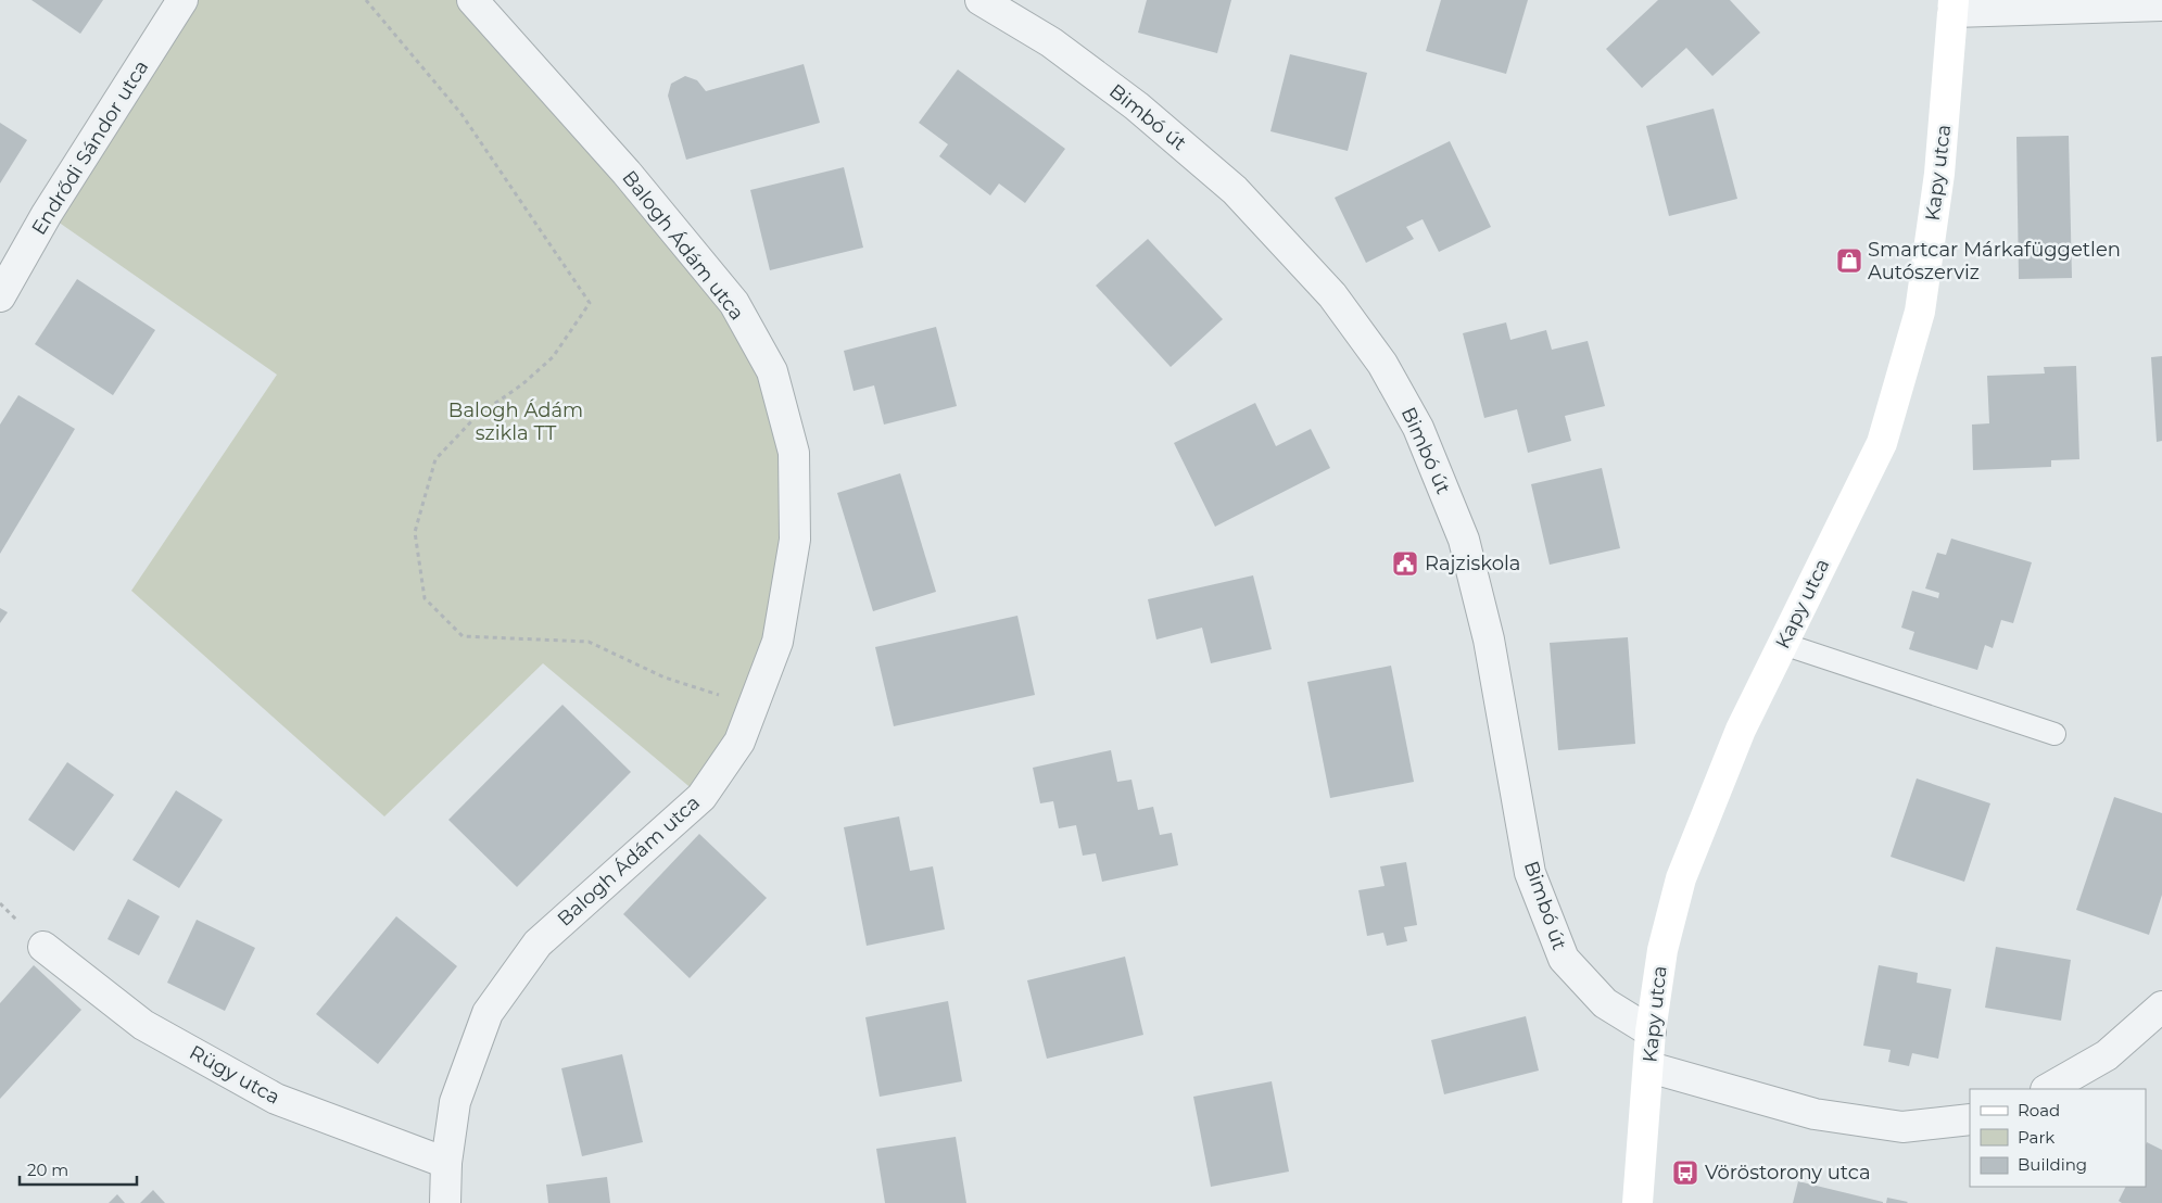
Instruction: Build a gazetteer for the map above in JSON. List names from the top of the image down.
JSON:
{
  "streets": {
    "street": [
      "Bimbó út",
      "Endrődi Sándor utca",
      "Kapy utca",
      "Balogh Ádám utca",
      "Rügy utca"
    ]
  },
  "crossings": [
    ["Bimbó út", "Kapy utca"],
    ["Balogh Ádám utca", "Rügy utca"]
  ],
  "parks": ["Balogh Ádám szikla TT"],
  "places": {
    "shop": ["Smartcar Márkafüggetlen Autószerviz"],
    "public building": ["Rajziskola"],
    "bus stop": ["Vöröstorony utca"]
  },
  "legend": ["Road", "Park", "Building"],
  "scale_bar": "20 m"
}
